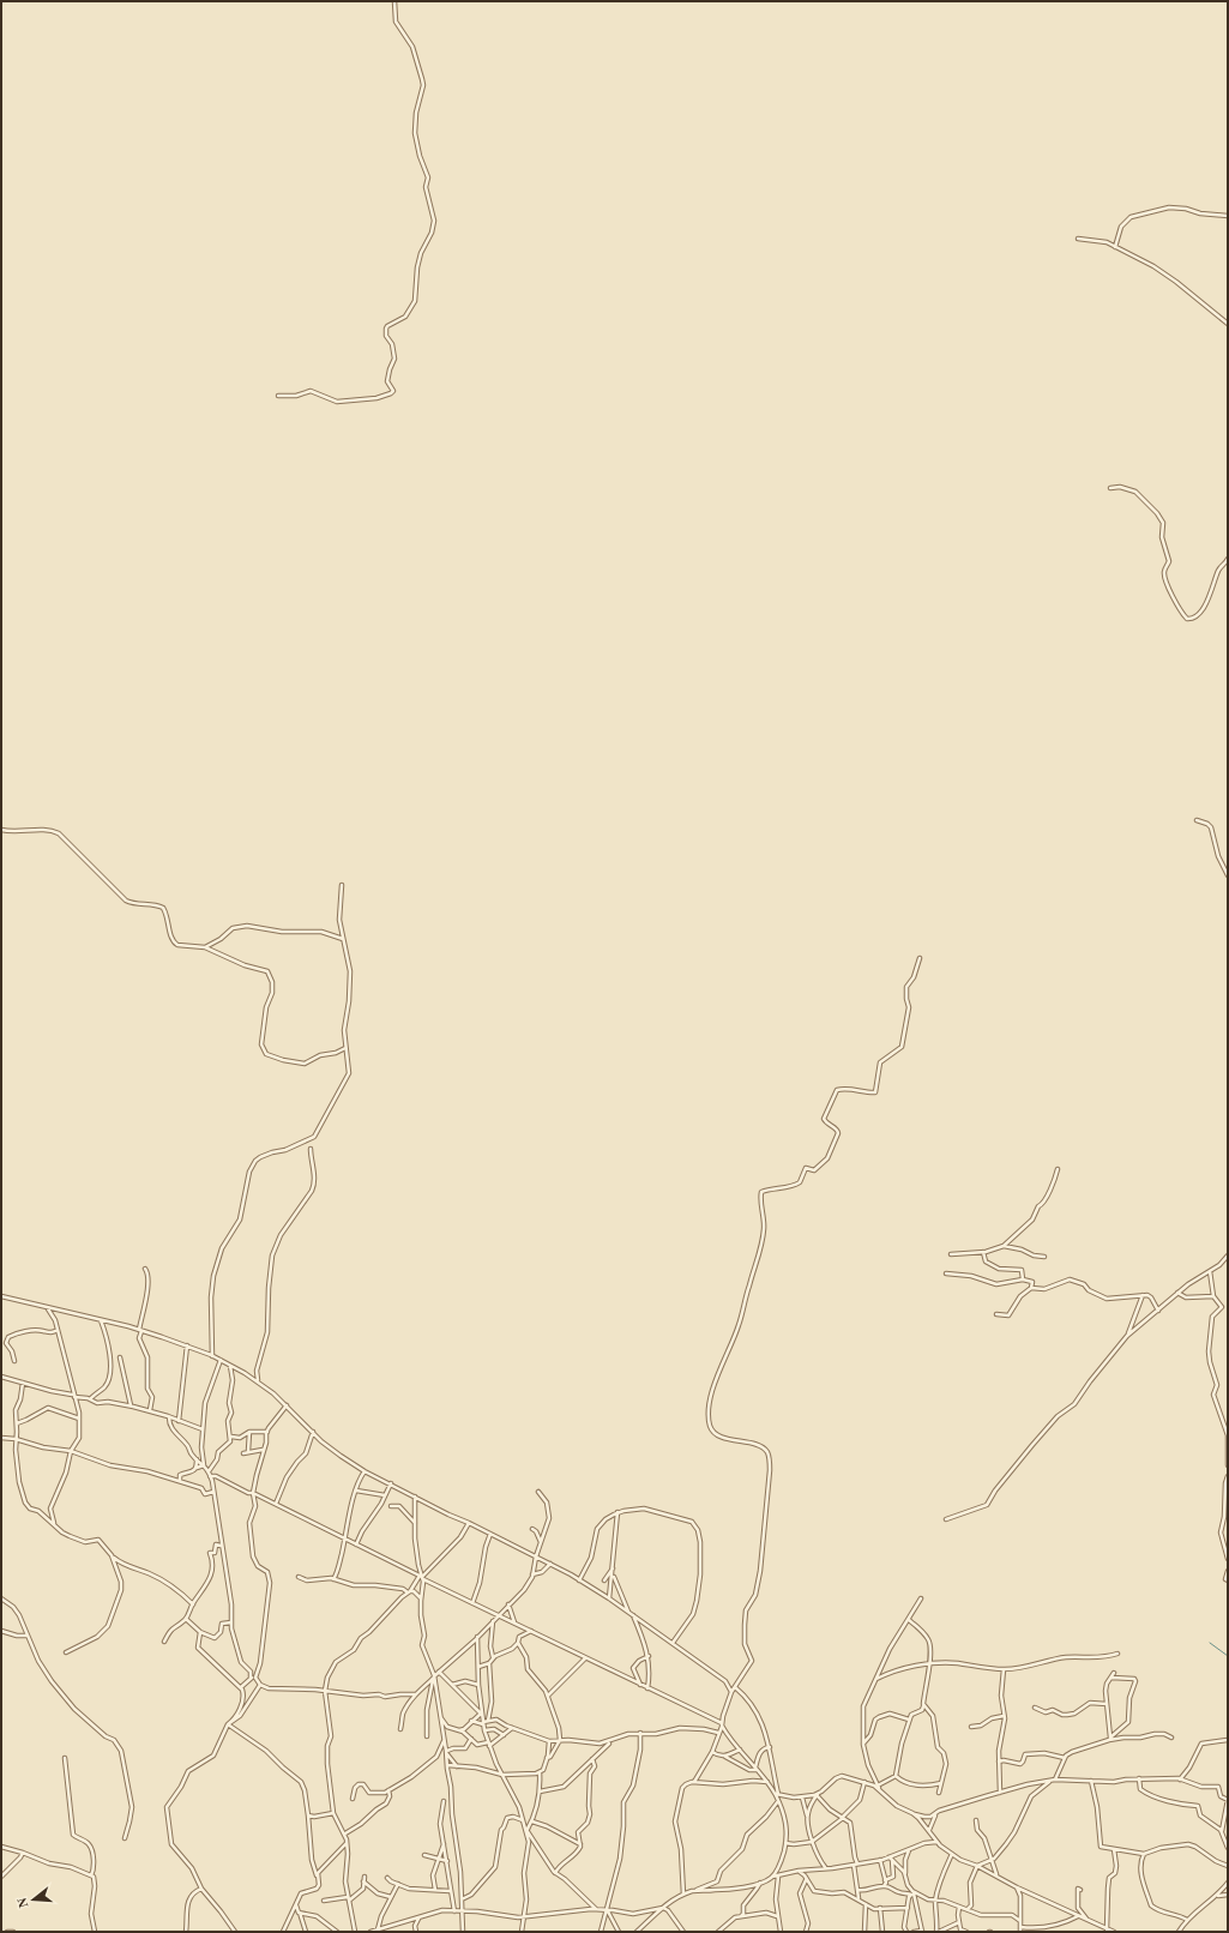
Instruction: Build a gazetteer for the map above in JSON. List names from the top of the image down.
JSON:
{
  "north": "left"
}
